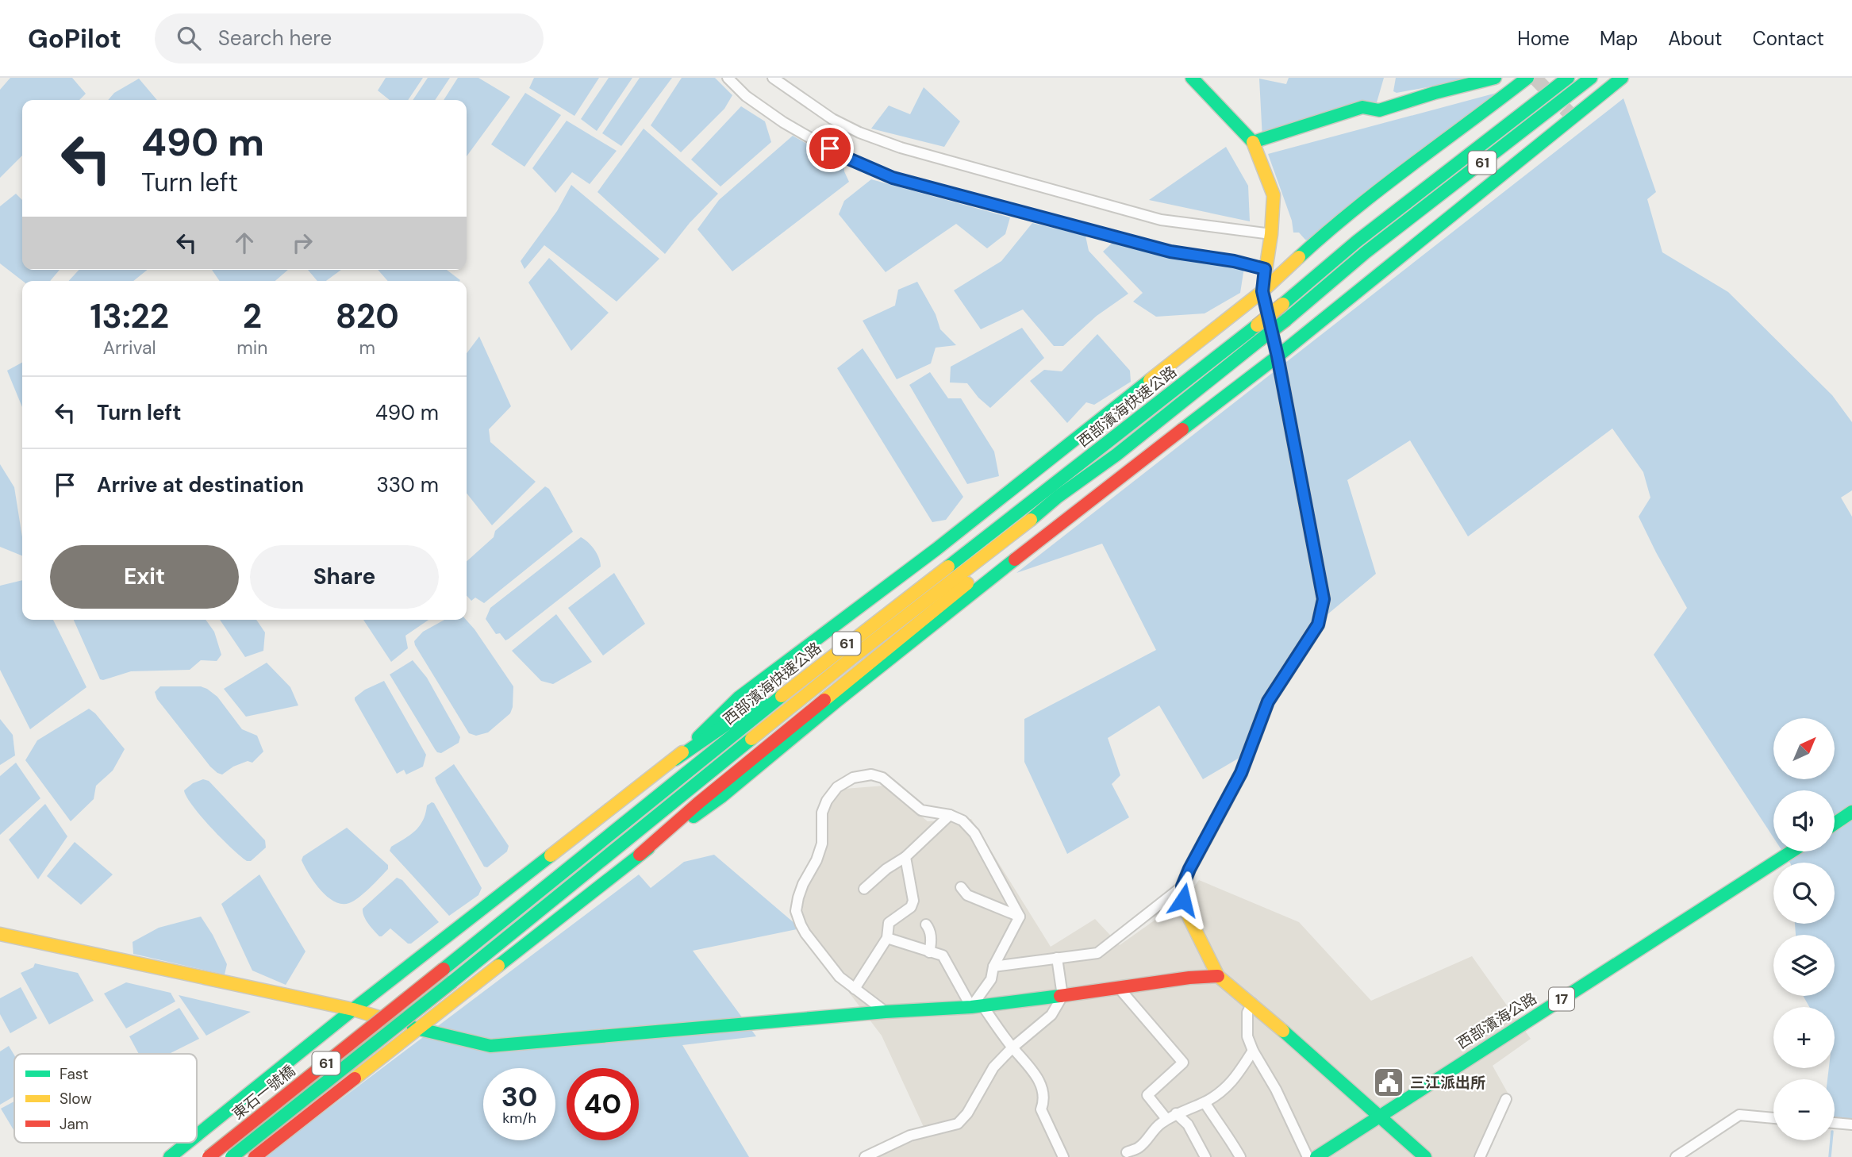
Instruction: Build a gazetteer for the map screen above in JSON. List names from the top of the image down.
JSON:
{
  "streets": {
    "main road": [
      "61",
      "西部濱海快速公路",
      "17",
      "西部濱海公路",
      "東石一號橋"
    ]
  },
  "crossings": [
    ["西部濱海快速公路", "東石一號橋"]
  ],
  "places": {
    "public building": ["三江派出所"]
  },
  "legend": ["Fast", "Slow", "Jam"],
  "north": "top right",
  "page": {
    "header": "GoPilot",
    "search": "Search here",
    "nav": [
      "Home",
      "Map",
      "About",
      "Contact"
    ],
    "turn": ["490 m", "Turn left"],
    "eta": [
      "13:22",
      "Arrival",
      "2",
      "min",
      "820",
      "m"
    ],
    "list": [
      {
        "name": "Turn left",
        "value": "490 m"
      },
      {
        "name": "Arrive at destination",
        "value": "330 m"
      }
    ],
    "buttons": ["Exit", "Share"],
    "map_buttons": ["+", "−"],
    "speed": "30 km/h",
    "limit": "40"
  }
}
